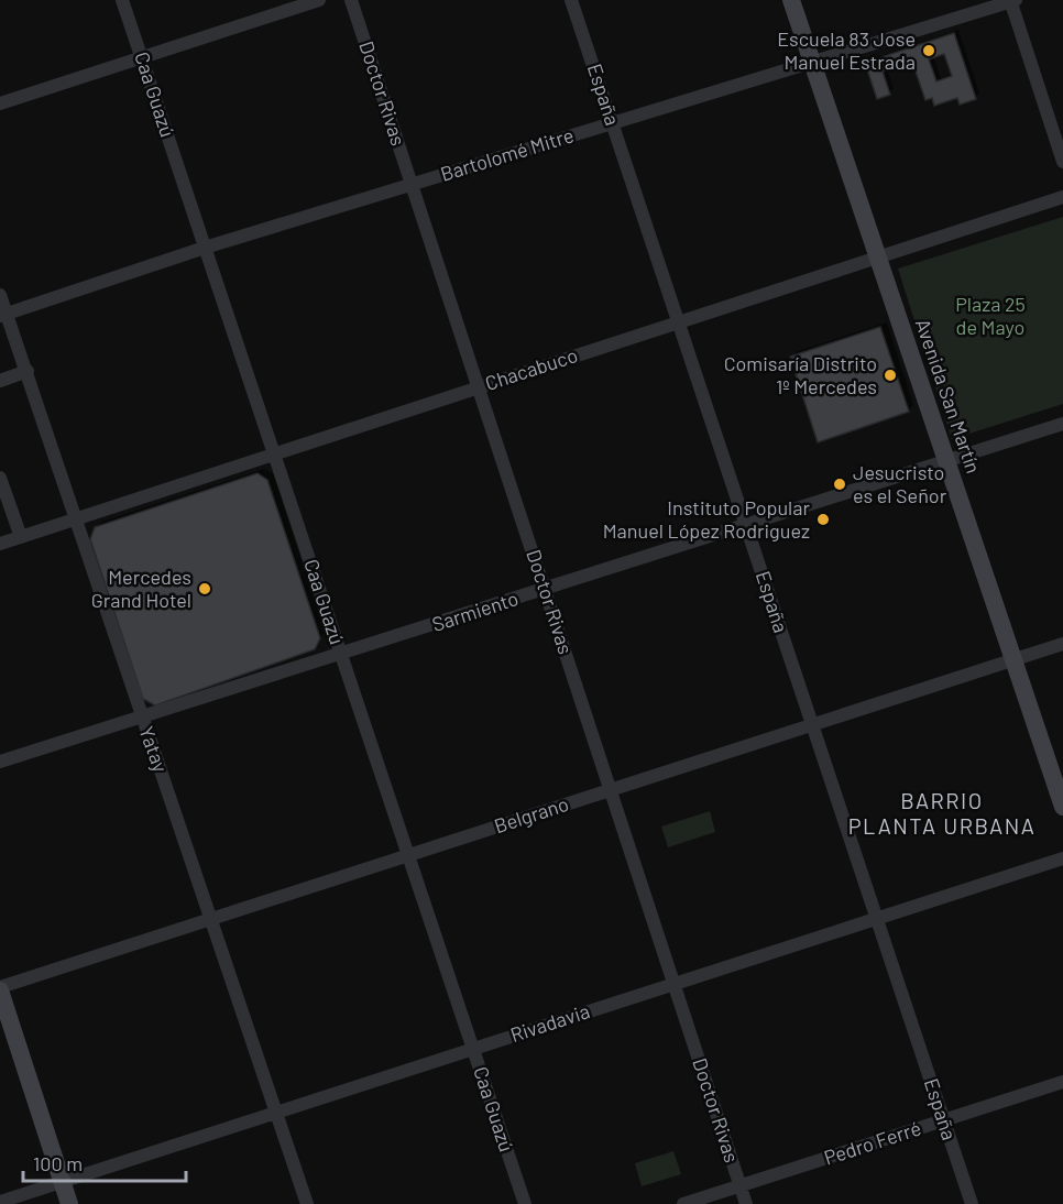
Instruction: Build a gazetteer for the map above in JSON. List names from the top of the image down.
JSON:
{
  "streets": {
    "street": [
      "Doctor Rivas",
      "Caa Guazú",
      "España",
      "Bartolomé Mitre",
      "Chacabuco",
      "Avenida San Martín",
      "Sarmiento",
      "Yatay",
      "Belgrano",
      "Rivadavia",
      "Pedro Ferré"
    ]
  },
  "crossings": [
    ["Doctor Rivas", "Bartolomé Mitre"],
    ["Doctor Rivas", "Chacabuco"],
    ["Doctor Rivas", "Sarmiento"],
    ["Doctor Rivas", "Belgrano"],
    ["Doctor Rivas", "Rivadavia"],
    ["Doctor Rivas", "Pedro Ferré"],
    ["Caa Guazú", "Bartolomé Mitre"],
    ["Caa Guazú", "Chacabuco"],
    ["Caa Guazú", "Sarmiento"],
    ["Caa Guazú", "Belgrano"],
    ["Caa Guazú", "Rivadavia"],
    ["España", "Bartolomé Mitre"],
    ["España", "Chacabuco"],
    ["España", "Sarmiento"],
    ["España", "Belgrano"],
    ["España", "Rivadavia"],
    ["España", "Pedro Ferré"],
    ["Bartolomé Mitre", "Avenida San Martín"],
    ["Bartolomé Mitre", "Yatay"],
    ["Chacabuco", "Avenida San Martín"],
    ["Chacabuco", "Yatay"],
    ["Avenida San Martín", "Sarmiento"],
    ["Avenida San Martín", "Belgrano"],
    ["Sarmiento", "Yatay"],
    ["Yatay", "Belgrano"],
    ["Yatay", "Rivadavia"]
  ],
  "districts": ["BARRIO PLANTA URBANA"],
  "parks": ["Plaza 25 de Mayo"],
  "places": [
    "Escuela 83 Jose Manuel Estrada",
    "Comisaría Distrito 1º Mercedes",
    "Jesucristo es el Señor",
    "Instituto Popular Manuel López Rodriguez",
    "Mercedes Grand Hotel"
  ],
  "scale_bar": "100 m"
}
